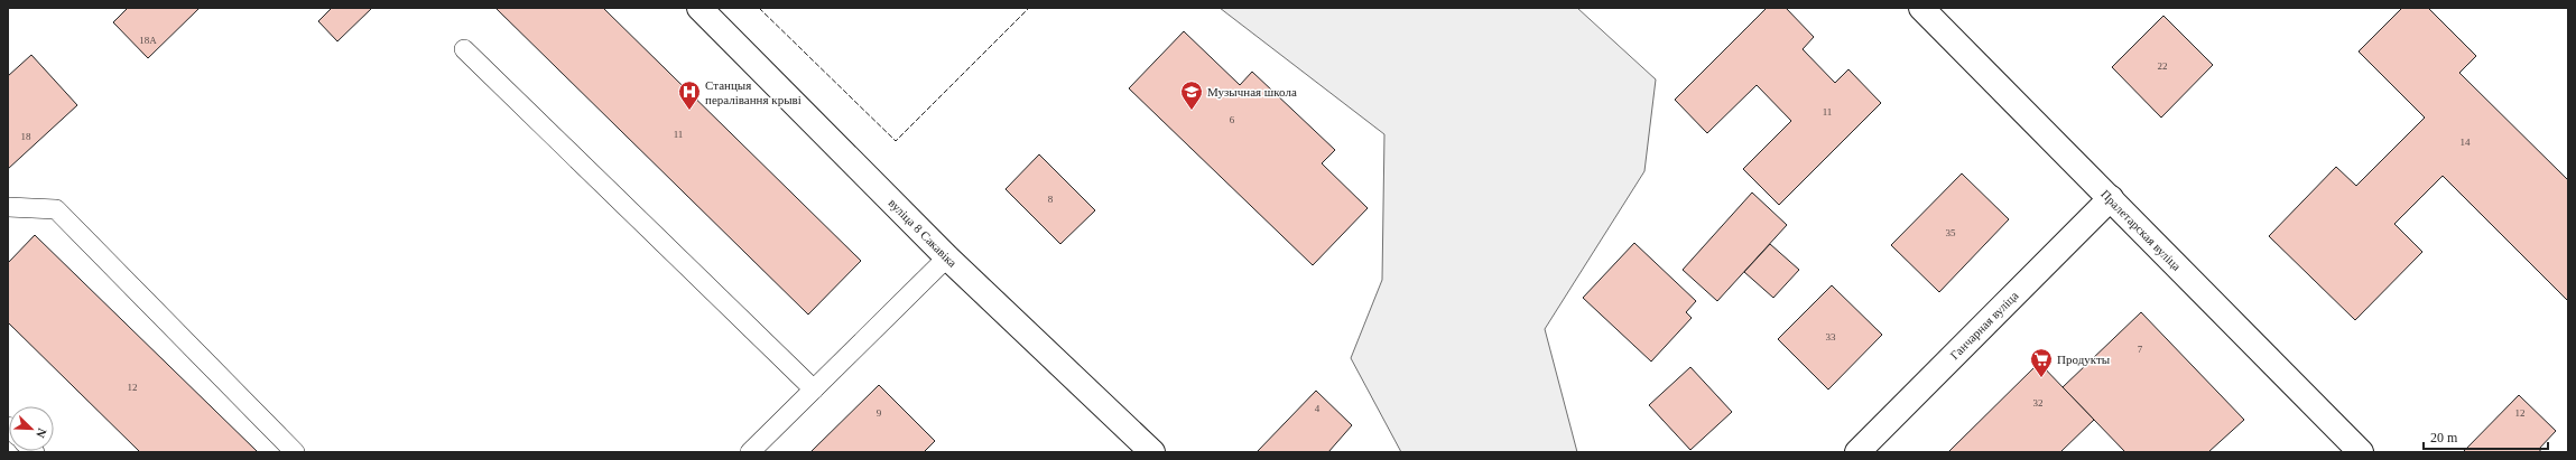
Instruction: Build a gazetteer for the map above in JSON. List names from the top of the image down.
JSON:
{
  "streets": {
    "street": ["Пралетарская вуліца", "вуліца 8 Сакавіка", "Ганчарная вуліца"]
  },
  "crossings": [
    ["Пралетарская вуліца", "Ганчарная вуліца"]
  ],
  "places": {
    "hospital": ["Станцыя пералівання крыві"],
    "school or university": ["Музычная школа"],
    "supermarket": ["Продукты"]
  },
  "house_numbers": [
    "18А",
    "22",
    "11",
    "6",
    "11",
    "18",
    "14",
    "8",
    "35",
    "33",
    "7",
    "12",
    "32",
    "4",
    "9",
    "12"
  ],
  "scale_bar": "20 m",
  "north": "bottom right"
}
